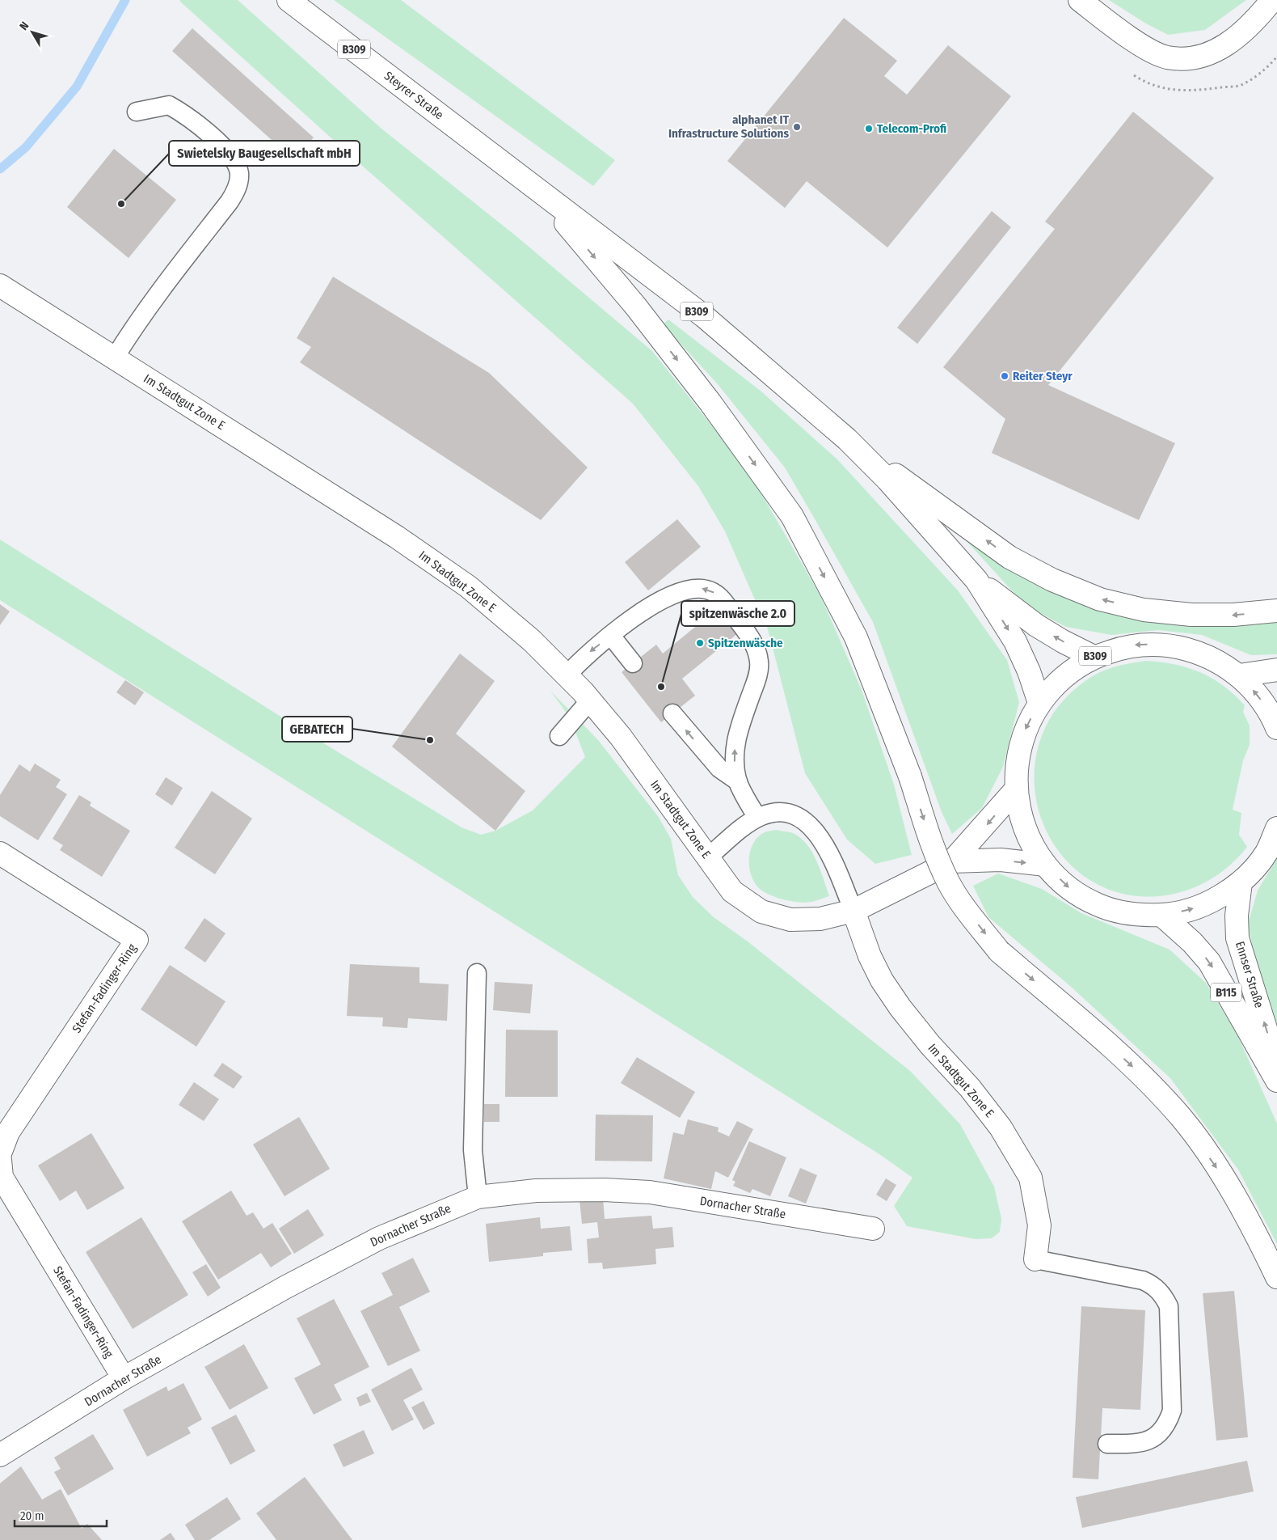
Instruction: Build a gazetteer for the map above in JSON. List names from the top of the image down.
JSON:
{
  "streets": {
    "main road": [
      "B309",
      "Steyrer Straße",
      "Im Stadtgut Zone E",
      "Ennser Straße",
      "Stefan-Fadinger-Ring",
      "B115",
      "Dornacher Straße"
    ]
  },
  "crossings": [
    ["B309", "Steyrer Straße"],
    ["B309", "Im Stadtgut Zone E"],
    ["B309", "Ennser Straße"],
    ["Stefan-Fadinger-Ring", "Dornacher Straße"]
  ],
  "places": [
    "alphanet IT Infrastructure Solutions",
    "Telecom-Profi",
    "Swietelsky Baugesellschaft mbH",
    "Reiter Steyr",
    "Spitzenwäsche",
    "spitzenwäsche 2.0",
    "GEBATECH"
  ],
  "scale_bar": "20 m",
  "north": "top left"
}
